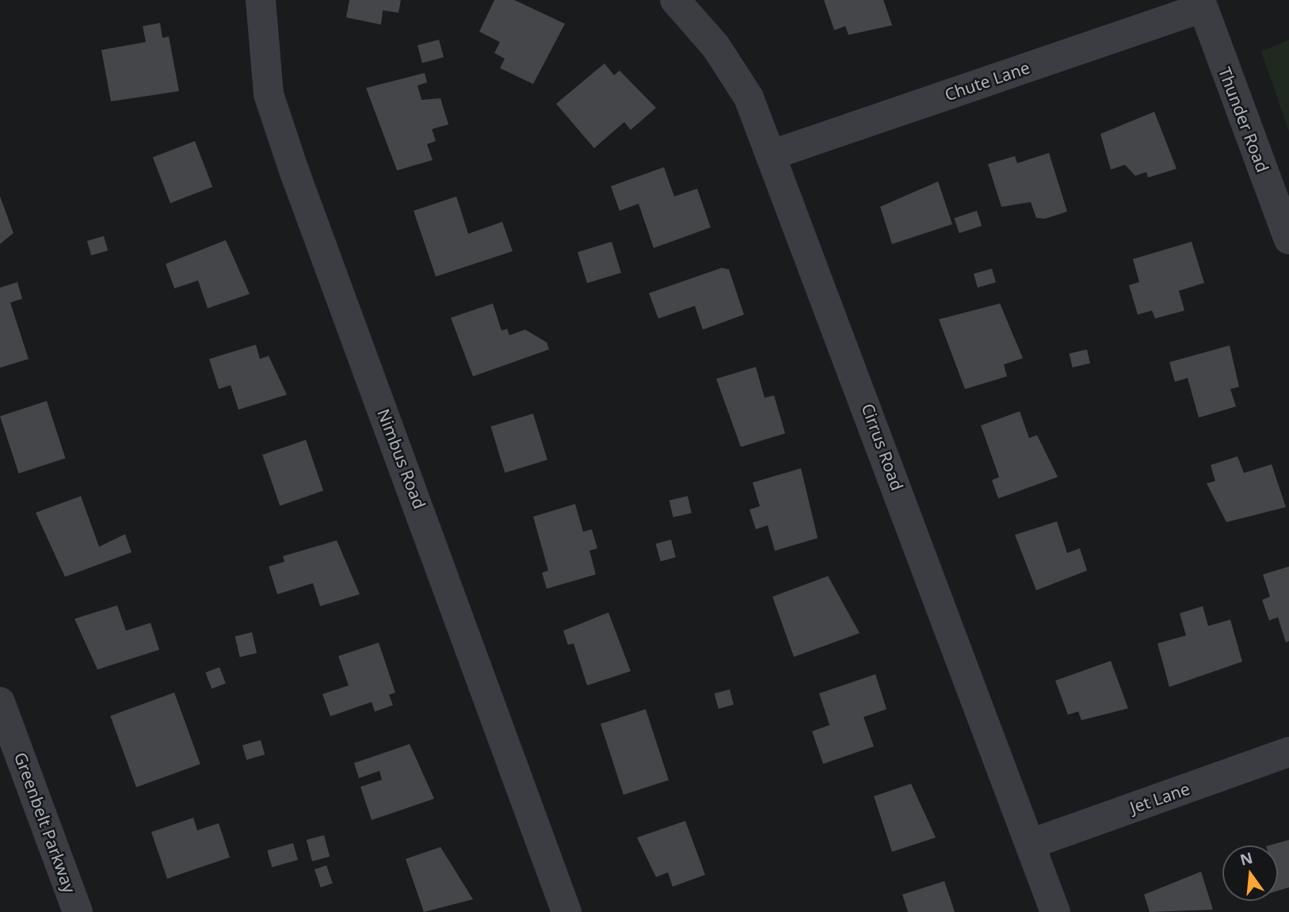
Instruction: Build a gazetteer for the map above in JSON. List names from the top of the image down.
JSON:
{
  "streets": {
    "street": [
      "Chute Lane",
      "Thunder Road",
      "Cirrus Road",
      "Nimbus Road",
      "Jet Lane",
      "Greenbelt Parkway"
    ]
  },
  "crossings": [
    ["Chute Lane", "Thunder Road"],
    ["Chute Lane", "Cirrus Road"],
    ["Cirrus Road", "Jet Lane"]
  ],
  "north": "top"
}
